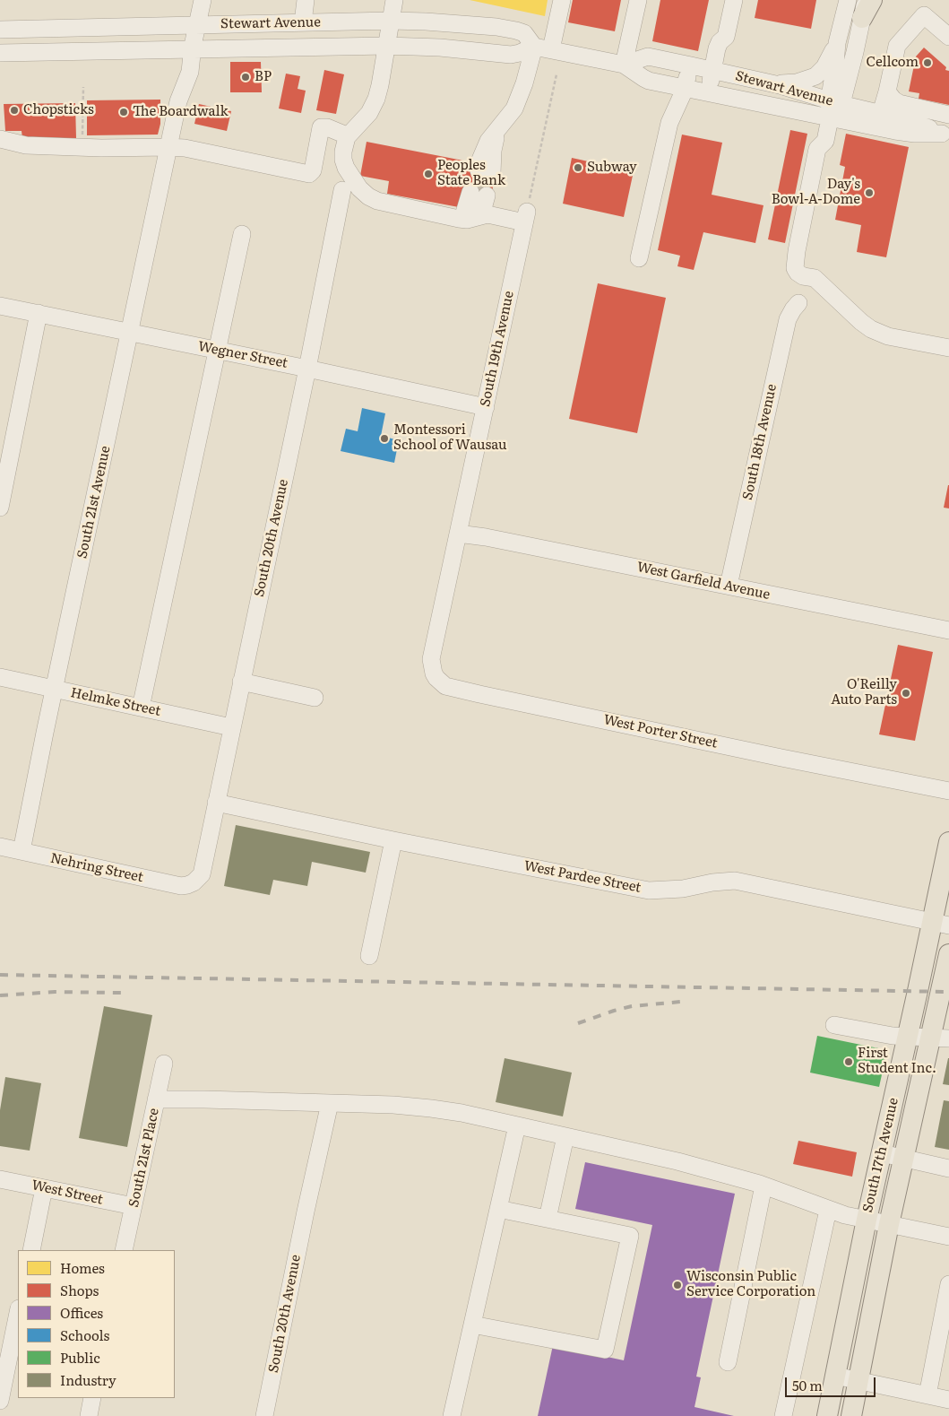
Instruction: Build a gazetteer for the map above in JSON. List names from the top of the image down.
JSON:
{
  "streets": {
    "main road": ["South 17th Avenue"],
    "street": [
      "Stewart Avenue",
      "South 19th Avenue",
      "Wegner Street",
      "South 18th Avenue",
      "South 21st Avenue",
      "South 20th Avenue",
      "West Garfield Avenue",
      "Helmke Street",
      "West Porter Street",
      "Nehring Street",
      "West Pardee Street",
      "South 21st Place",
      "West Street"
    ]
  },
  "crossings": [
    ["Stewart Avenue", "South 21st Avenue"],
    ["South 19th Avenue", "Wegner Street"],
    ["South 19th Avenue", "West Garfield Avenue"],
    ["South 19th Avenue", "West Porter Street"],
    ["Wegner Street", "South 21st Avenue"],
    ["Wegner Street", "South 20th Avenue"],
    ["South 18th Avenue", "West Garfield Avenue"],
    ["South 21st Avenue", "Helmke Street"],
    ["South 21st Avenue", "Nehring Street"],
    ["South 20th Avenue", "Helmke Street"],
    ["South 20th Avenue", "Nehring Street"],
    ["South 20th Avenue", "West Pardee Street"],
    ["West Pardee Street", "South 17th Avenue"],
    ["South 21st Place", "West Street"]
  ],
  "places": [
    "Cellcom",
    "BP",
    "Chopsticks",
    "The Boardwalk",
    "Subway",
    "Peoples State Bank",
    "Day's Bowl-A-Dome",
    "Montessori School of Wausau",
    "O'Reilly Auto Parts",
    "First Student Inc.",
    "Wisconsin Public Service Corporation"
  ],
  "legend": [
    "Homes",
    "Shops",
    "Offices",
    "Schools",
    "Public",
    "Industry"
  ],
  "scale_bar": "50 m"
}
